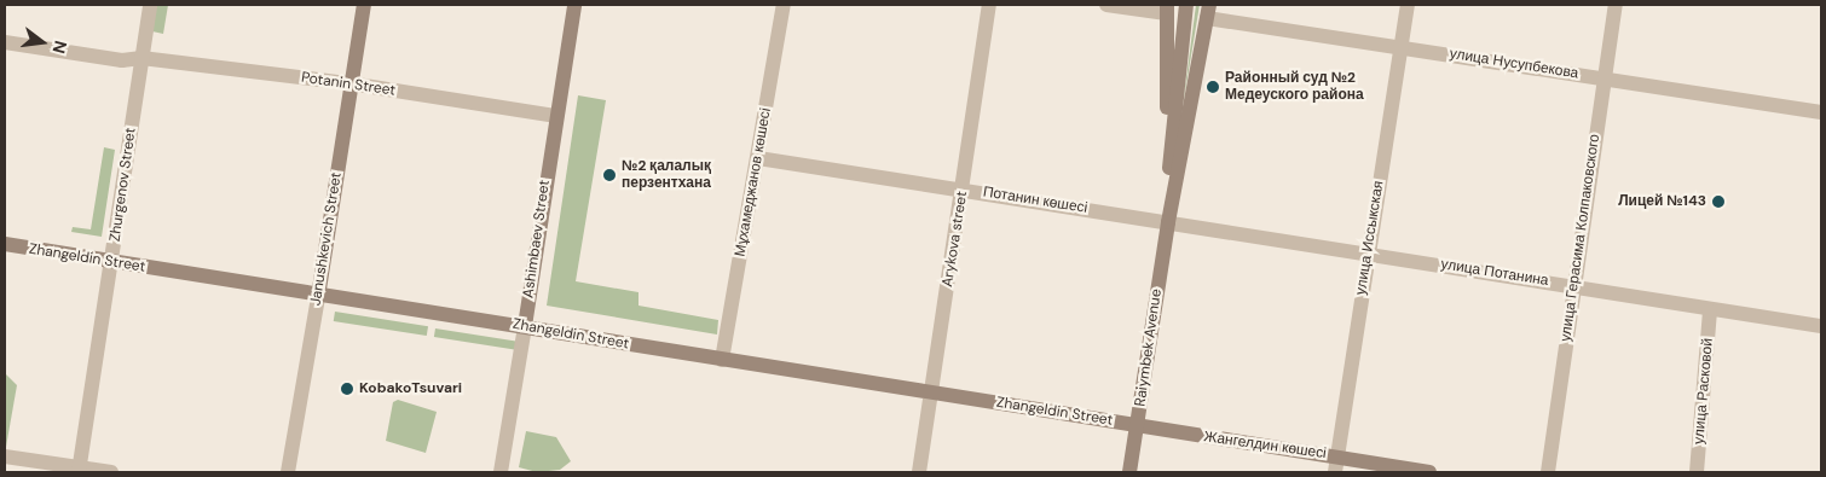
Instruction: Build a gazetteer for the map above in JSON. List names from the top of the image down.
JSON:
{
  "streets": {
    "main road": [
      "Janushkevich Street",
      "Ashimbaev Street",
      "Zhangeldin Street",
      "Raiymbek Avenue",
      "Жангелдин көшесі"
    ],
    "street": [
      "улица Нусупбекова",
      "Potanin Street",
      "Мұхамеджанов көшесі",
      "Zhurgenov Street",
      "Потанин көшесі",
      "улица Иссыкская",
      "улица Герасима Колпаковского",
      "Arykova street",
      "улица Потанина",
      "улица Расковой"
    ]
  },
  "crossings": [
    ["улица Нусупбекова", "улица Иссыкская"],
    ["улица Нусупбекова", "улица Герасима Колпаковского"],
    ["улица Нусупбекова", "Raiymbek Avenue"],
    ["Potanin Street", "Zhurgenov Street"],
    ["Potanin Street", "Janushkevich Street"],
    ["Potanin Street", "Ashimbaev Street"],
    ["Мұхамеджанов көшесі", "Потанин көшесі"],
    ["Мұхамеджанов көшесі", "Zhangeldin Street"],
    ["Zhurgenov Street", "Zhangeldin Street"],
    ["Потанин көшесі", "Arykova street"],
    ["Потанин көшесі", "улица Потанина"],
    ["Потанин көшесі", "Raiymbek Avenue"],
    ["улица Иссыкская", "улица Потанина"],
    ["улица Иссыкская", "Жангелдин көшесі"],
    ["улица Герасима Колпаковского", "улица Потанина"],
    ["Janushkevich Street", "Zhangeldin Street"],
    ["Ashimbaev Street", "Zhangeldin Street"],
    ["Arykova street", "Zhangeldin Street"],
    ["Zhangeldin Street", "Raiymbek Avenue"],
    ["Zhangeldin Street", "Жангелдин көшесі"],
    ["улица Потанина", "Raiymbek Avenue"],
    ["улица Потанина", "улица Расковой"],
    ["Raiymbek Avenue", "Жангелдин көшесі"]
  ],
  "places": [
    "Районный суд №2 Медеуского района",
    "№2 қалалық перзентхана",
    "Лицей №143",
    "KobakoTsuvari"
  ],
  "north": "right"
}
